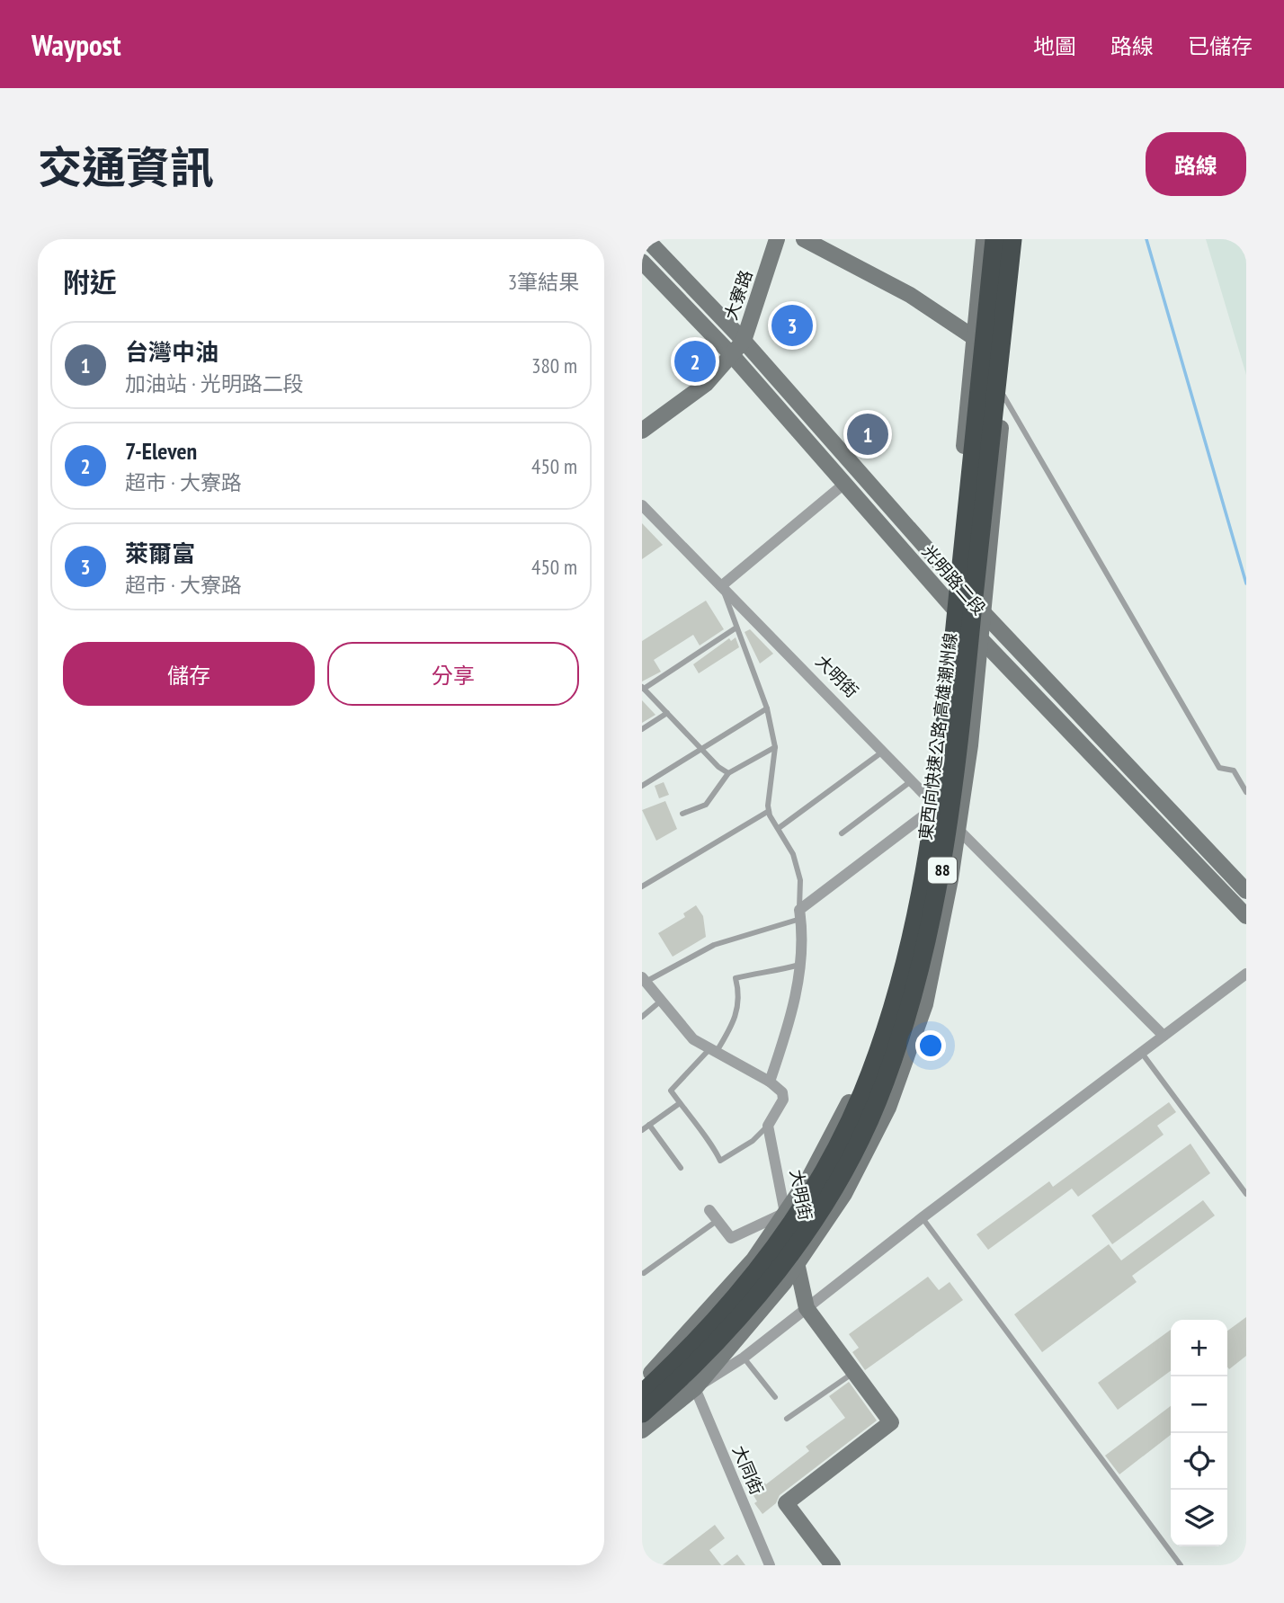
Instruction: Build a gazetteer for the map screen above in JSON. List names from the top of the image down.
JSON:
{
  "streets": {
    "highway": ["東西向快速公路 高雄潮州線", "88"],
    "street": [
      "大寮路",
      "光明路二段",
      "大明街",
      "大同街"
    ]
  },
  "crossings": [
    ["大寮路", "光明路二段"]
  ],
  "page": {
    "header": "Waypost",
    "nav": ["地圖", "路線", "已儲存"],
    "title": "交通資訊",
    "buttons": [
      "路線",
      ["儲存", "分享"]
    ],
    "heading": ["附近", "3筆結果"],
    "pins": ["3", "2", "1"],
    "list": [
      {
        "mark": "1",
        "name": "台灣中油",
        "note": "加油站 · 光明路二段",
        "value": "380 m"
      },
      {
        "mark": "2",
        "name": "7-Eleven",
        "note": "超市 · 大寮路",
        "value": "450 m"
      },
      {
        "mark": "3",
        "name": "萊爾富",
        "note": "超市 · 大寮路",
        "value": "450 m"
      }
    ],
    "map_buttons": ["+", "−"]
  }
}
